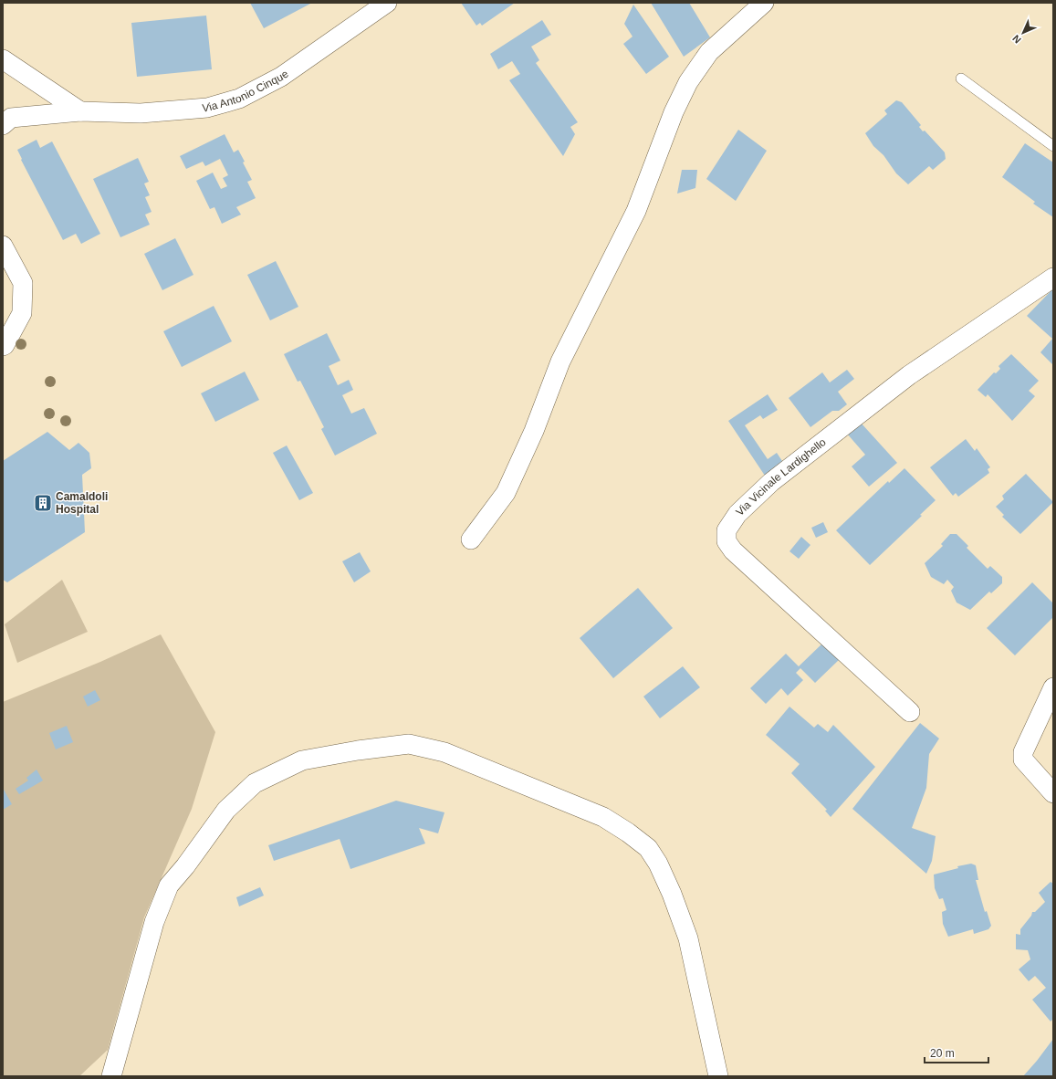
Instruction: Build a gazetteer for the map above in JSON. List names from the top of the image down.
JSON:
{
  "streets": {
    "street": ["Via Antonio Cinque", "Via Vicinale Lardighello"]
  },
  "places": {
    "building": ["Camaldoli Hospital"]
  },
  "scale_bar": "20 m",
  "north": "bottom left"
}
